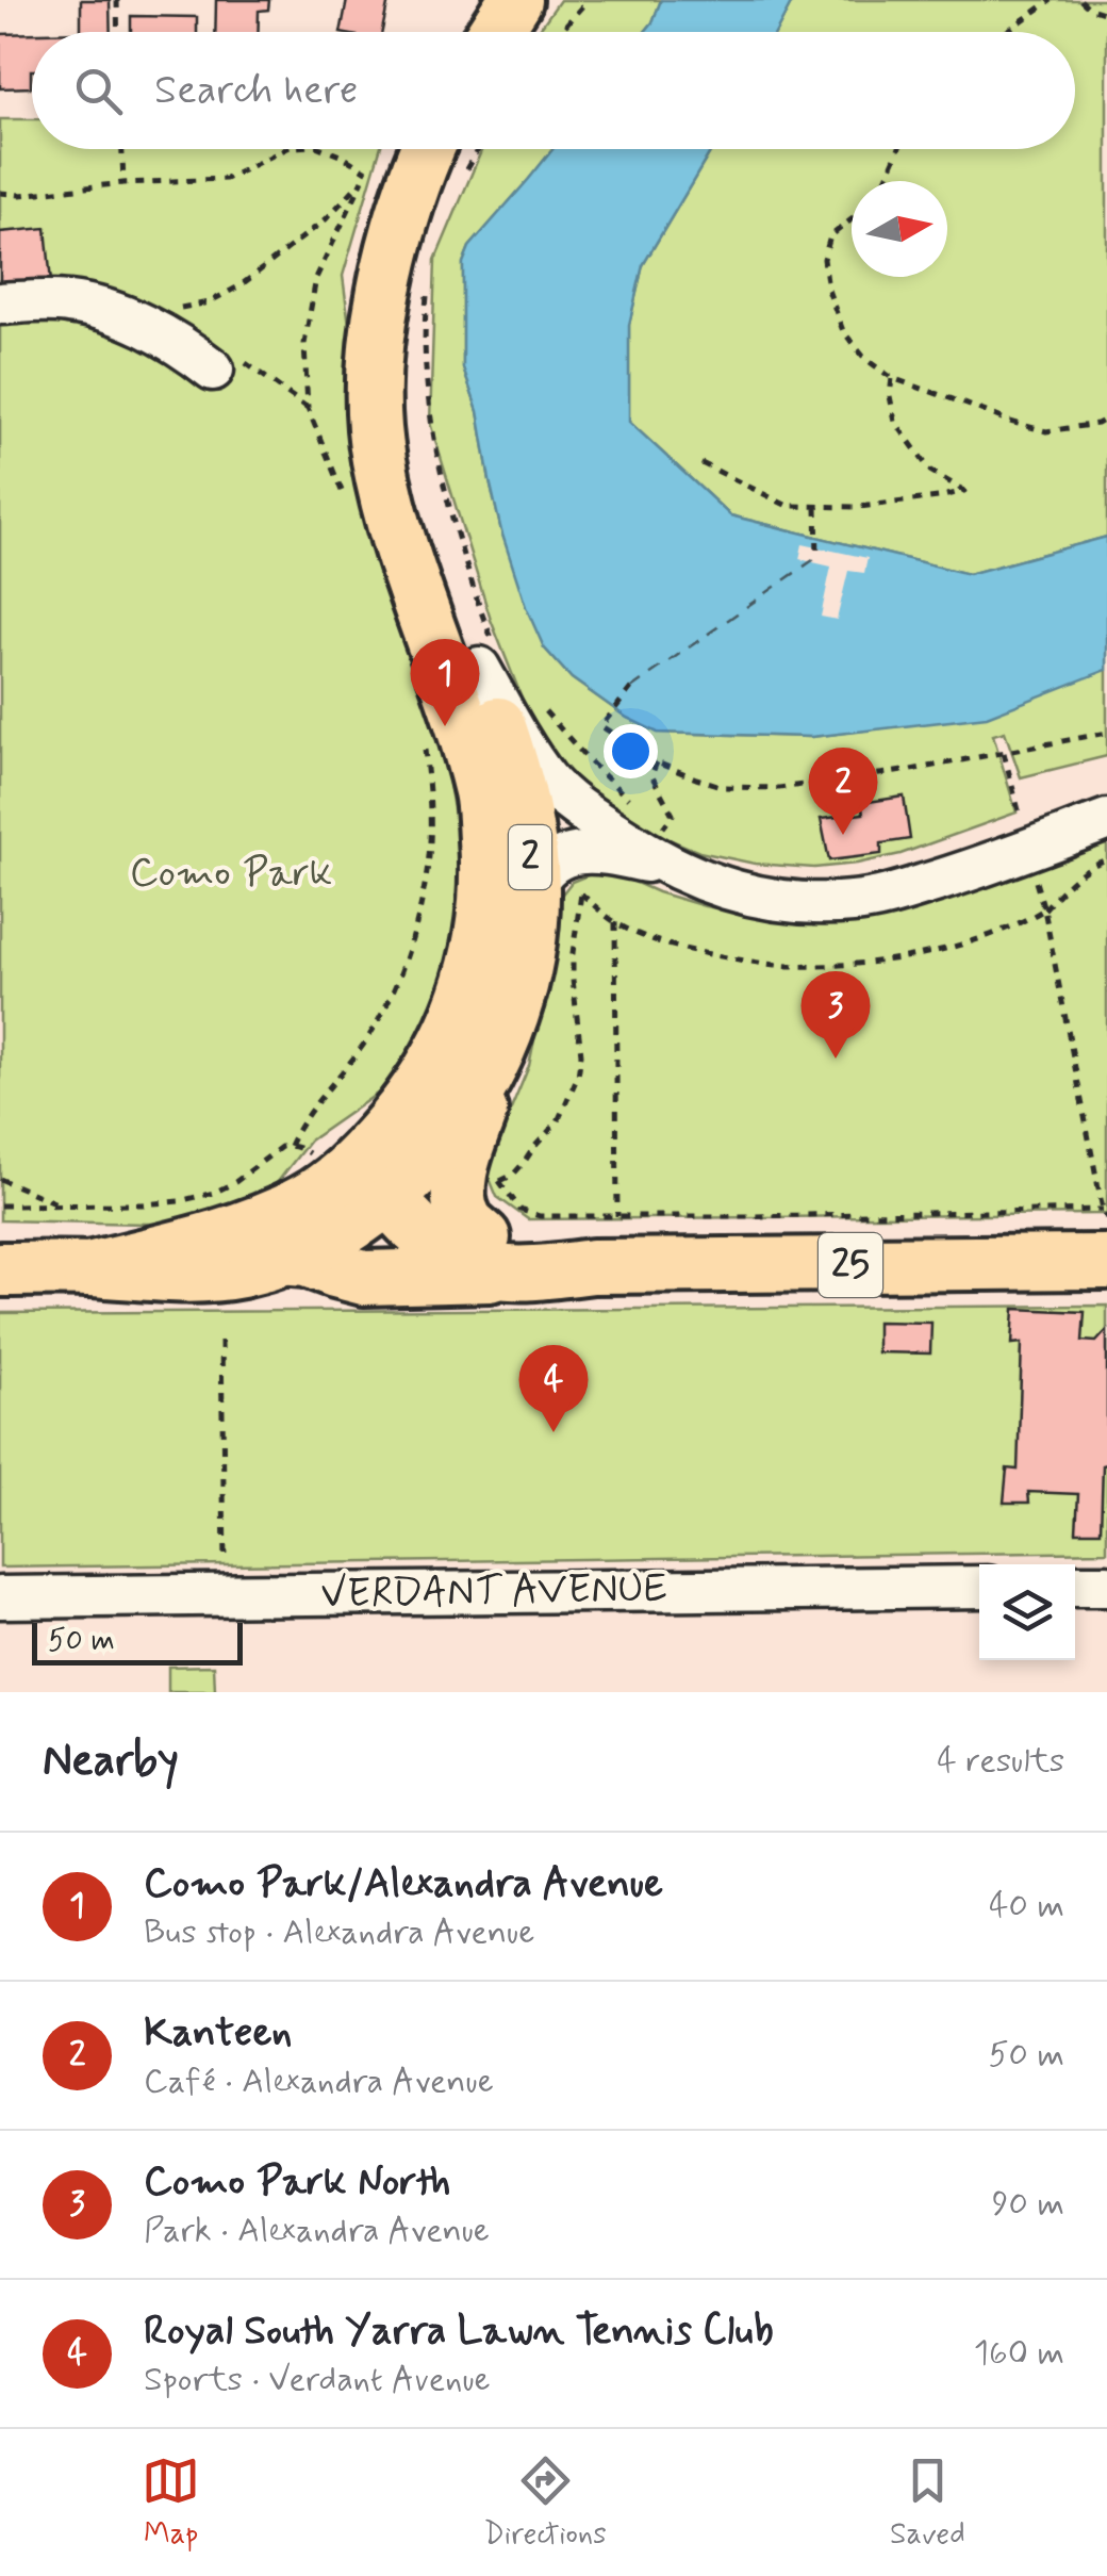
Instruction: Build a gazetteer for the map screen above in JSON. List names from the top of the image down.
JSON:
{
  "streets": {
    "main road": ["2", "25"],
    "street": ["VERDANT AVENUE"]
  },
  "crossings": [
    ["2", "25"]
  ],
  "parks": ["Como Park"],
  "scale_bar": "50 m",
  "north": "right",
  "page": {
    "search": "Search here",
    "pins": [
      "1",
      "2",
      "3",
      "4"
    ],
    "scale": "50 m",
    "heading": ["Nearby", "4 results"],
    "list": [
      {
        "mark": "1",
        "name": "Como Park/Alexandra Avenue",
        "note": "Bus stop · Alexandra Avenue",
        "value": "40 m"
      },
      {
        "mark": "2",
        "name": "Kanteen",
        "note": "Café · Alexandra Avenue",
        "value": "50 m"
      },
      {
        "mark": "3",
        "name": "Como Park North",
        "note": "Park · Alexandra Avenue",
        "value": "90 m"
      },
      {
        "mark": "4",
        "name": "Royal South Yarra Lawn Tennis Club",
        "note": "Sports · Verdant Avenue",
        "value": "160 m"
      }
    ],
    "nav": ["Map", "Directions", "Saved"]
  }
}
